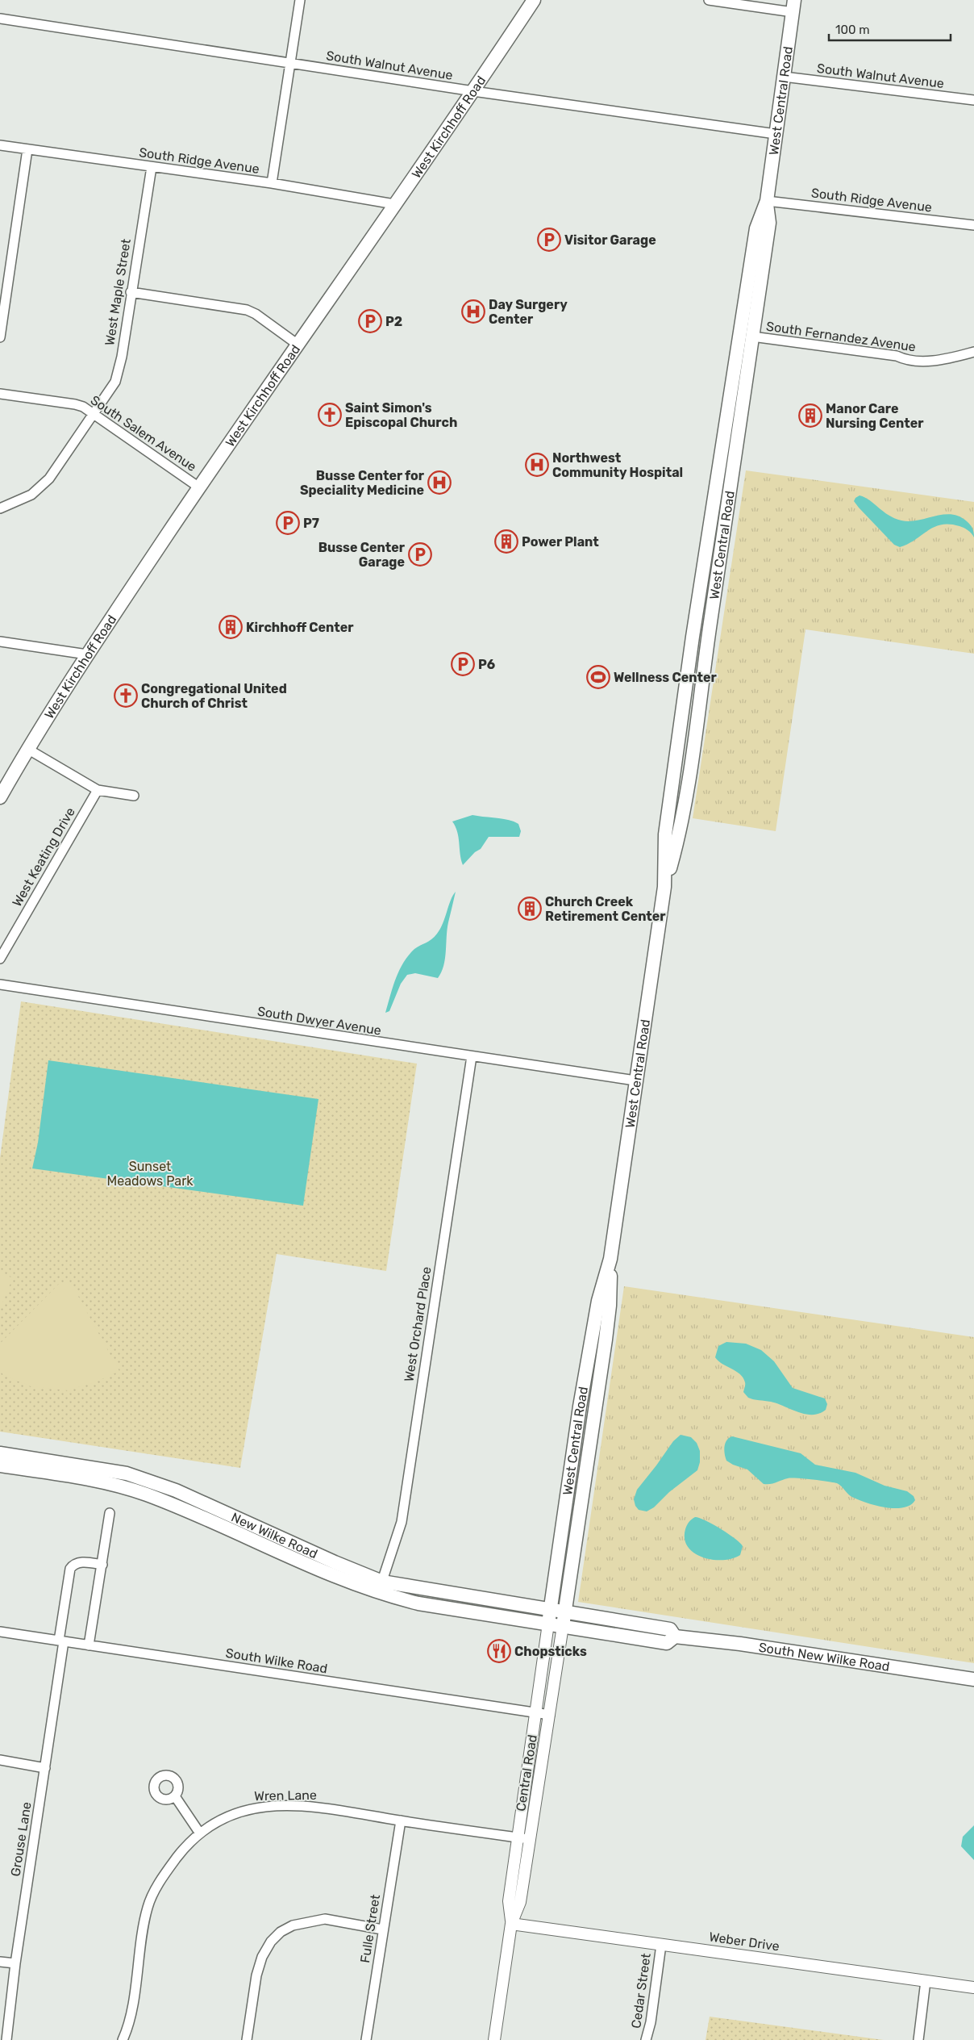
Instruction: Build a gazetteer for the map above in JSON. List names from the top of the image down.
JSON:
{
  "streets": {
    "main road": [
      "West Central Road",
      "West Kirchhoff Road",
      "New Wilke Road",
      "South New Wilke Road"
    ],
    "street": [
      "South Walnut Avenue",
      "South Ridge Avenue",
      "West Maple Street",
      "South Fernandez Avenue",
      "South Salem Avenue",
      "West Keating Drive",
      "South Dwyer Avenue",
      "West Orchard Place",
      "South Wilke Road",
      "Central Road",
      "Wren Lane",
      "Grouse Lane",
      "Fulle Street",
      "Weber Drive",
      "Cedar Street"
    ]
  },
  "crossings": [
    ["South Walnut Avenue", "West Central Road"],
    ["South Walnut Avenue", "West Kirchhoff Road"],
    ["West Central Road", "South Ridge Avenue"],
    ["West Central Road", "South Fernandez Avenue"],
    ["West Central Road", "South Dwyer Avenue"],
    ["West Central Road", "New Wilke Road"],
    ["West Central Road", "South New Wilke Road"],
    ["West Central Road", "Central Road"],
    ["West Kirchhoff Road", "South Ridge Avenue"],
    ["West Kirchhoff Road", "South Salem Avenue"],
    ["South Ridge Avenue", "West Maple Street"],
    ["West Maple Street", "South Salem Avenue"],
    ["South Dwyer Avenue", "West Orchard Place"],
    ["West Orchard Place", "New Wilke Road"],
    ["New Wilke Road", "South New Wilke Road"],
    ["New Wilke Road", "Central Road"],
    ["South New Wilke Road", "Central Road"],
    ["South Wilke Road", "Central Road"],
    ["South Wilke Road", "Grouse Lane"],
    ["Central Road", "Wren Lane"],
    ["Central Road", "Weber Drive"],
    ["Wren Lane", "Fulle Street"],
    ["Weber Drive", "Cedar Street"]
  ],
  "parks": ["Sunset Meadows Park"],
  "places": {
    "parking": [
      "Visitor Garage",
      "P2",
      "P7",
      "Busse Center Garage",
      "P6"
    ],
    "hospital": ["Day Surgery Center", "Northwest Community Hospital", "Busse Center for Speciality Medicine"],
    "church": ["Saint Simon's Episcopal Church", "Congregational United Church of Christ"],
    "building": [
      "Manor Care Nursing Center",
      "Power Plant",
      "Kirchhoff Center",
      "Church Creek Retirement Center"
    ],
    "sports": ["Wellness Center"],
    "restaurant": ["Chopsticks"]
  },
  "scale_bar": "100 m"
}
